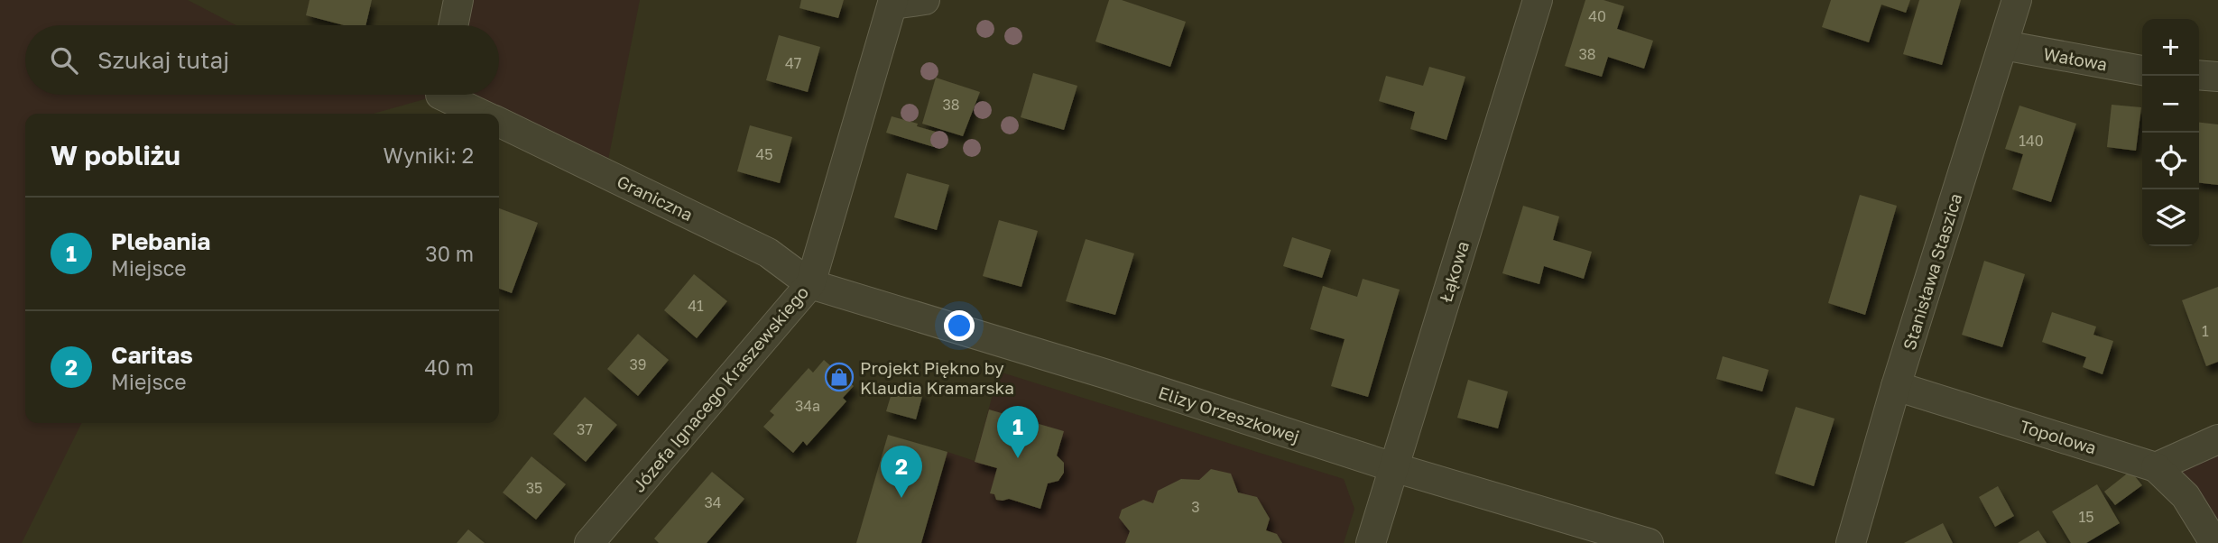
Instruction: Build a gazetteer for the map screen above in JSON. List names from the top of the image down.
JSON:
{
  "streets": {
    "street": [
      "Wałowa",
      "Graniczna",
      "Łąkowa",
      "Stanisława Staszica",
      "Józefa Ignacego Kraszewskiego",
      "Elizy Orzeszkowej",
      "Topolowa"
    ]
  },
  "crossings": [
    ["Wałowa", "Stanisława Staszica"],
    ["Graniczna", "Józefa Ignacego Kraszewskiego"],
    ["Graniczna", "Elizy Orzeszkowej"],
    ["Łąkowa", "Elizy Orzeszkowej"],
    ["Stanisława Staszica", "Topolowa"],
    ["Józefa Ignacego Kraszewskiego", "Elizy Orzeszkowej"]
  ],
  "places": {
    "shop": ["Projekt Piękno by Klaudia Kramarska"]
  },
  "house_numbers": [
    "40",
    "38",
    "47",
    "38",
    "140",
    "45",
    "41",
    "1",
    "39",
    "34a",
    "37",
    "35",
    "34",
    "3",
    "15"
  ],
  "page": {
    "map_buttons": ["+", "−"],
    "search": "Szukaj tutaj",
    "heading": ["W pobliżu", "Wyniki: 2"],
    "list": [
      {
        "mark": "1",
        "name": "Plebania",
        "note": "Miejsce",
        "value": "30 m"
      },
      {
        "mark": "2",
        "name": "Caritas",
        "note": "Miejsce",
        "value": "40 m"
      }
    ],
    "pins": ["1", "2"]
  }
}
